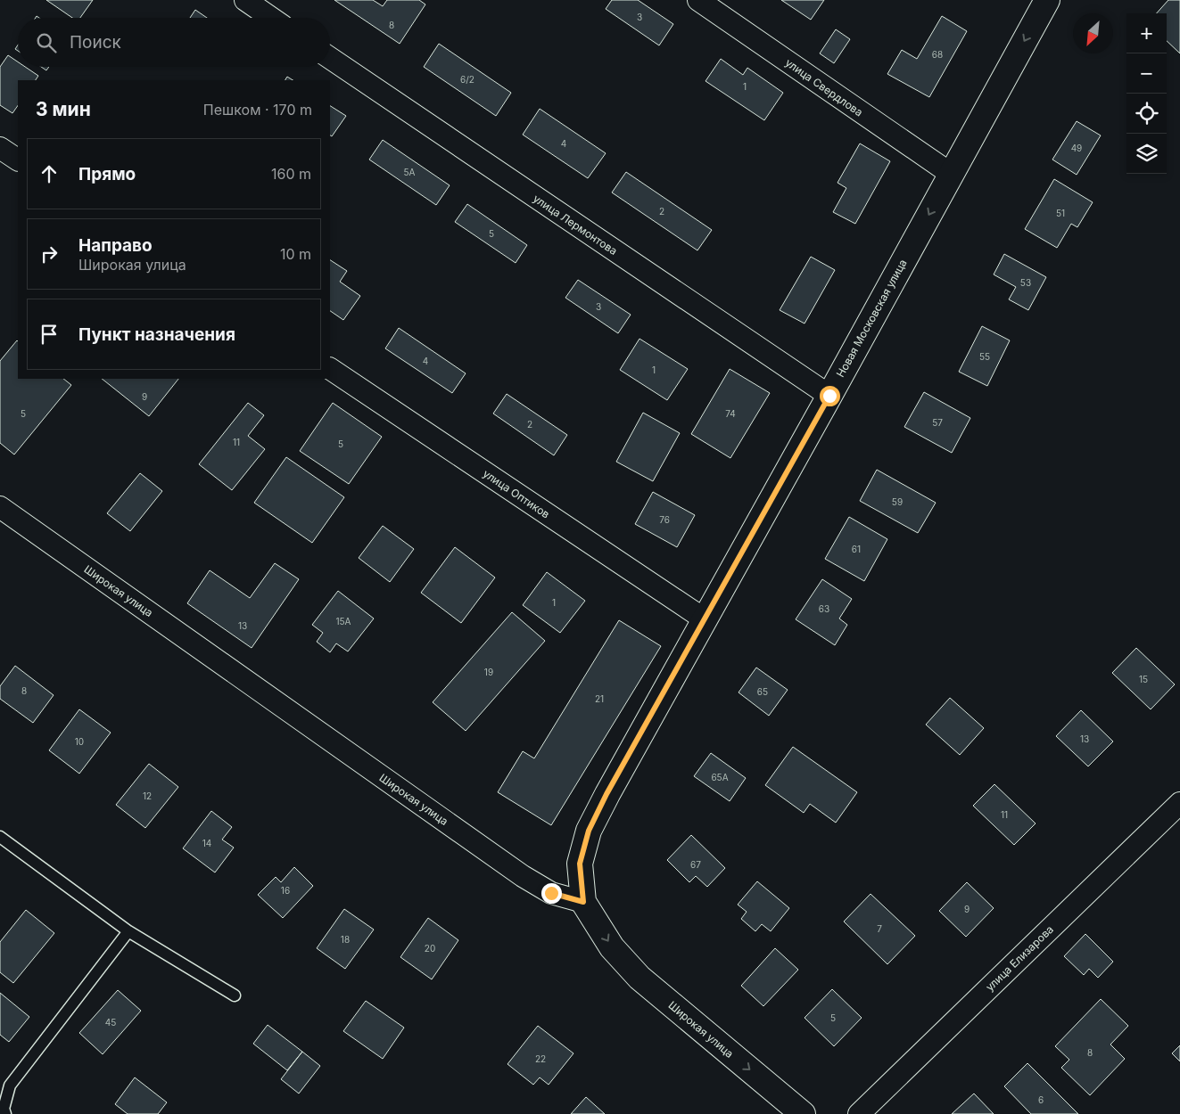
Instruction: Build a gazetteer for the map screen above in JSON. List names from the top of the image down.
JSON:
{
  "streets": {
    "street": [
      "улица Свердлова",
      "улица Лермонтова",
      "Новая Московская улица",
      "улица Оптиков",
      "Широкая улица",
      "улица Елизарова"
    ]
  },
  "crossings": [
    ["улица Свердлова", "Новая Московская улица"],
    ["улица Лермонтова", "Новая Московская улица"],
    ["Новая Московская улица", "улица Оптиков"],
    ["Новая Московская улица", "Широкая улица"]
  ],
  "one_way": ["Новая Московская улица"],
  "house_numbers": [
    "3",
    "8",
    "68",
    "6/2",
    "1",
    "4",
    "49",
    "5А",
    "2",
    "51",
    "5",
    "53",
    "3",
    "55",
    "4",
    "1",
    "9",
    "5",
    "74",
    "57",
    "2",
    "11",
    "5",
    "59",
    "76",
    "61",
    "1",
    "63",
    "15А",
    "13",
    "19",
    "15",
    "8",
    "65",
    "21",
    "13",
    "10",
    "65А",
    "12",
    "11",
    "14",
    "67",
    "16",
    "9",
    "7",
    "18",
    "20",
    "5",
    "45",
    "8",
    "22",
    "6"
  ],
  "north": "bottom left",
  "page": {
    "map_buttons": ["+", "−"],
    "search": "Поиск",
    "heading": ["3 мин", "Пешком · 170 m"],
    "list": [
      ["Прямо", "160 m"],
      ["Направо", "Широкая улица", "10 m"],
      "Пункт назначения"
    ]
  }
}
